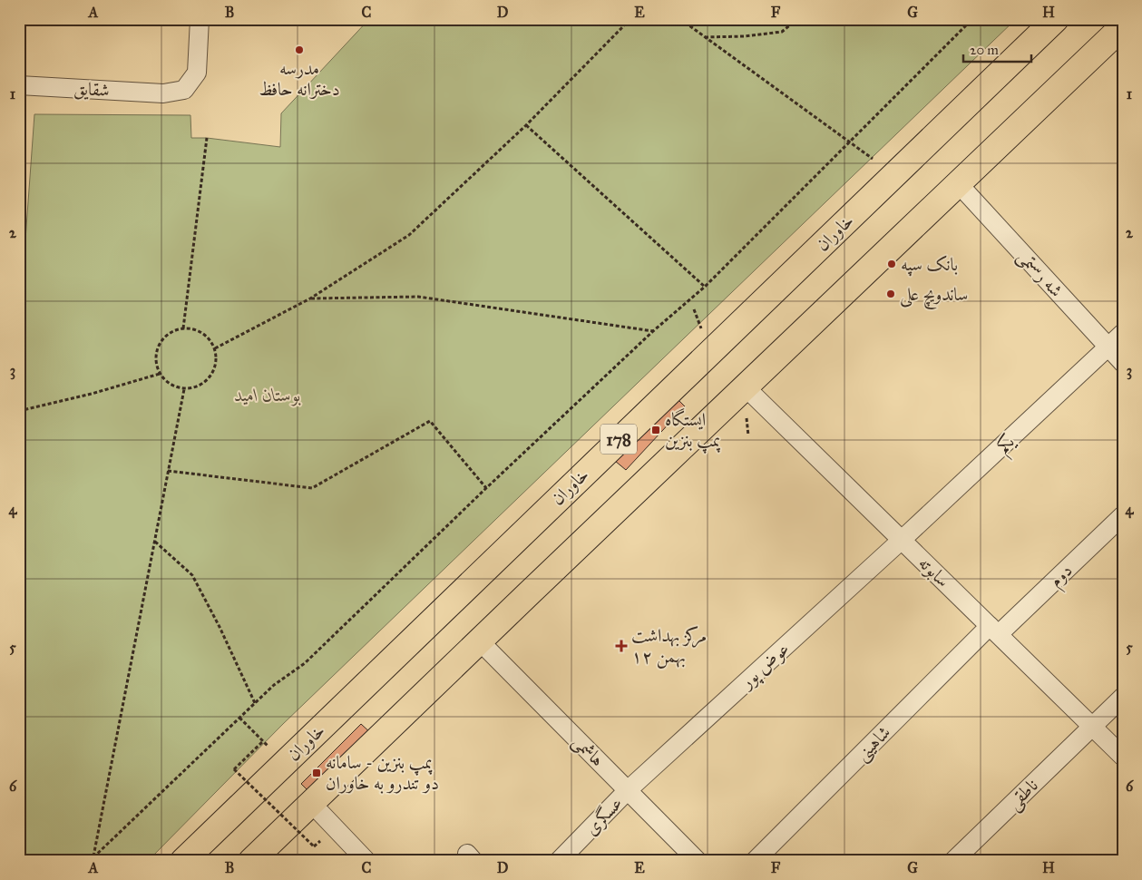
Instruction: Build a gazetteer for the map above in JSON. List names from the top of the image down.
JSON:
{
  "streets": {
    "main road": ["خاوران", "178"],
    "street": [
      "شقایق",
      "شه رستمی",
      "یکم",
      "سابوته",
      "دوم",
      "عوض پور",
      "شاهینی",
      "هاشمی",
      "ناطقی",
      "عسگری"
    ]
  },
  "crossings": [
    ["شه رستمی", "178"],
    ["شه رستمی", "یکم"],
    ["178", "سابوته"],
    ["178", "هاشمی"],
    ["یکم", "سابوته"],
    ["یکم", "عوض پور"],
    ["سابوته", "دوم"],
    ["سابوته", "عوض پور"],
    ["سابوته", "شاهینی"],
    ["سابوته", "ناطقی"],
    ["دوم", "شاهینی"],
    ["عوض پور", "هاشمی"],
    ["عوض پور", "عسگری"],
    ["هاشمی", "عسگری"]
  ],
  "parks": ["بوستان امید"],
  "places": {
    "other": ["مدرسه دخترانه حافظ", "بانک سپه", "ساندویچ علی"],
    "transit": ["ایستگاه پمپ بنزین", "پمپ بنزین - سامانه دو تندرو به خاوران"],
    "health": ["مرکز بهداشت ۱۲ بهمن"]
  },
  "scale_bar": "20 m",
  "grid": {
    "columns": [
      "A",
      "B",
      "C",
      "D",
      "E",
      "F",
      "G",
      "H"
    ],
    "rows": [
      "1",
      "2",
      "3",
      "4",
      "5",
      "6"
    ]
  }
}
